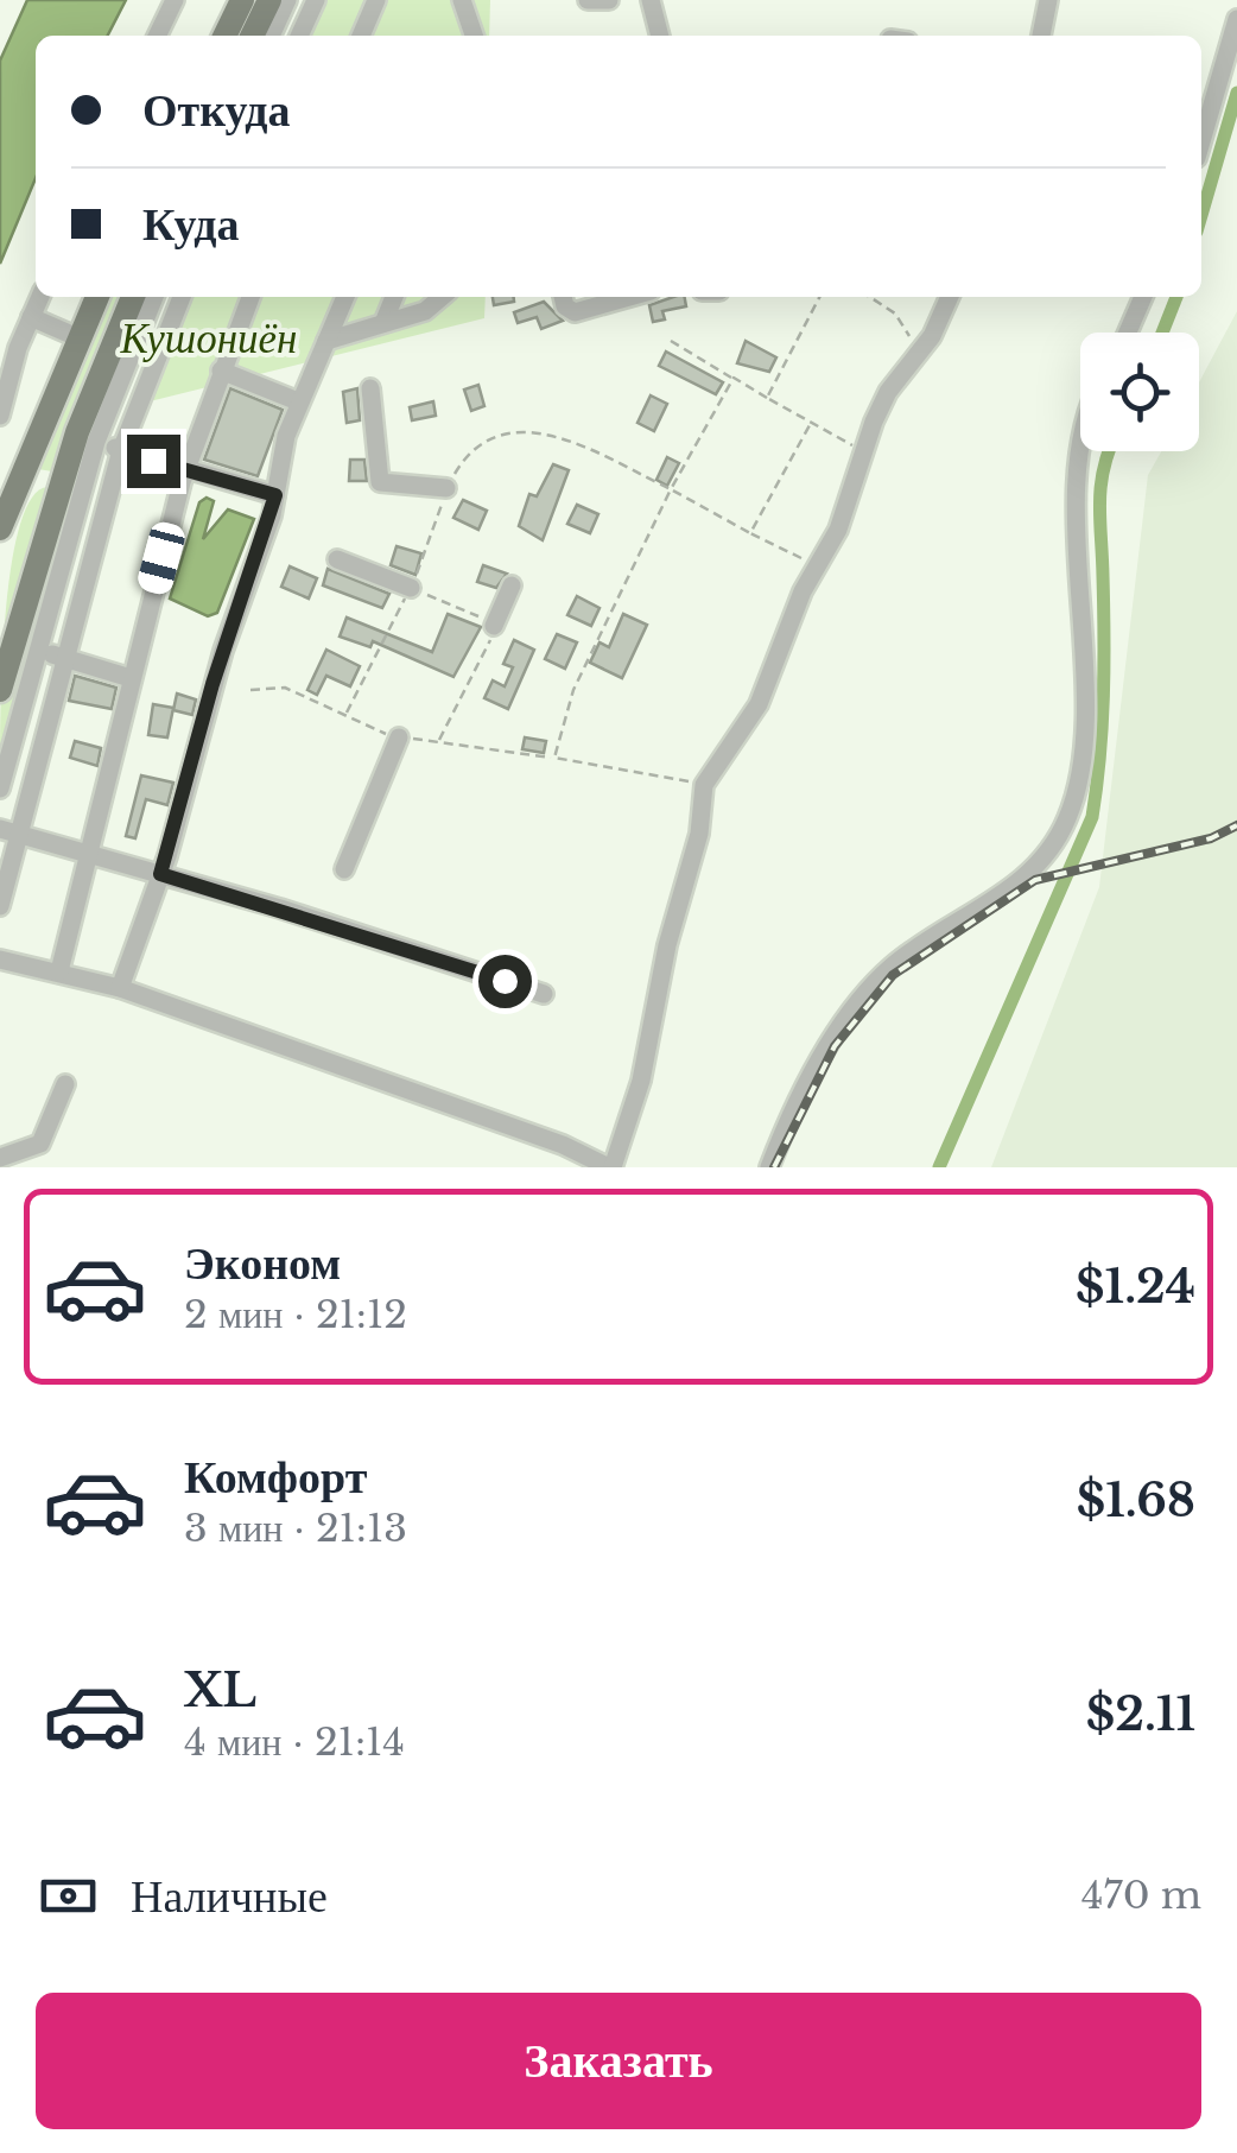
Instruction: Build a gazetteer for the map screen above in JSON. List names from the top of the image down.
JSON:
{
  "parks": ["Кушониён"],
  "page": {
    "banner": ["Откуда", "Куда"],
    "list": [
      {
        "name": "Эконом",
        "note": "2 мин · 21:12",
        "value": "$1.24"
      },
      {
        "name": "Комфорт",
        "note": "3 мин · 21:13",
        "value": "$1.68"
      },
      {
        "name": "XL",
        "note": "4 мин · 21:14",
        "value": "$2.11"
      }
    ],
    "pay": ["Наличные", "470 m"],
    "buttons": "Заказать"
  }
}
